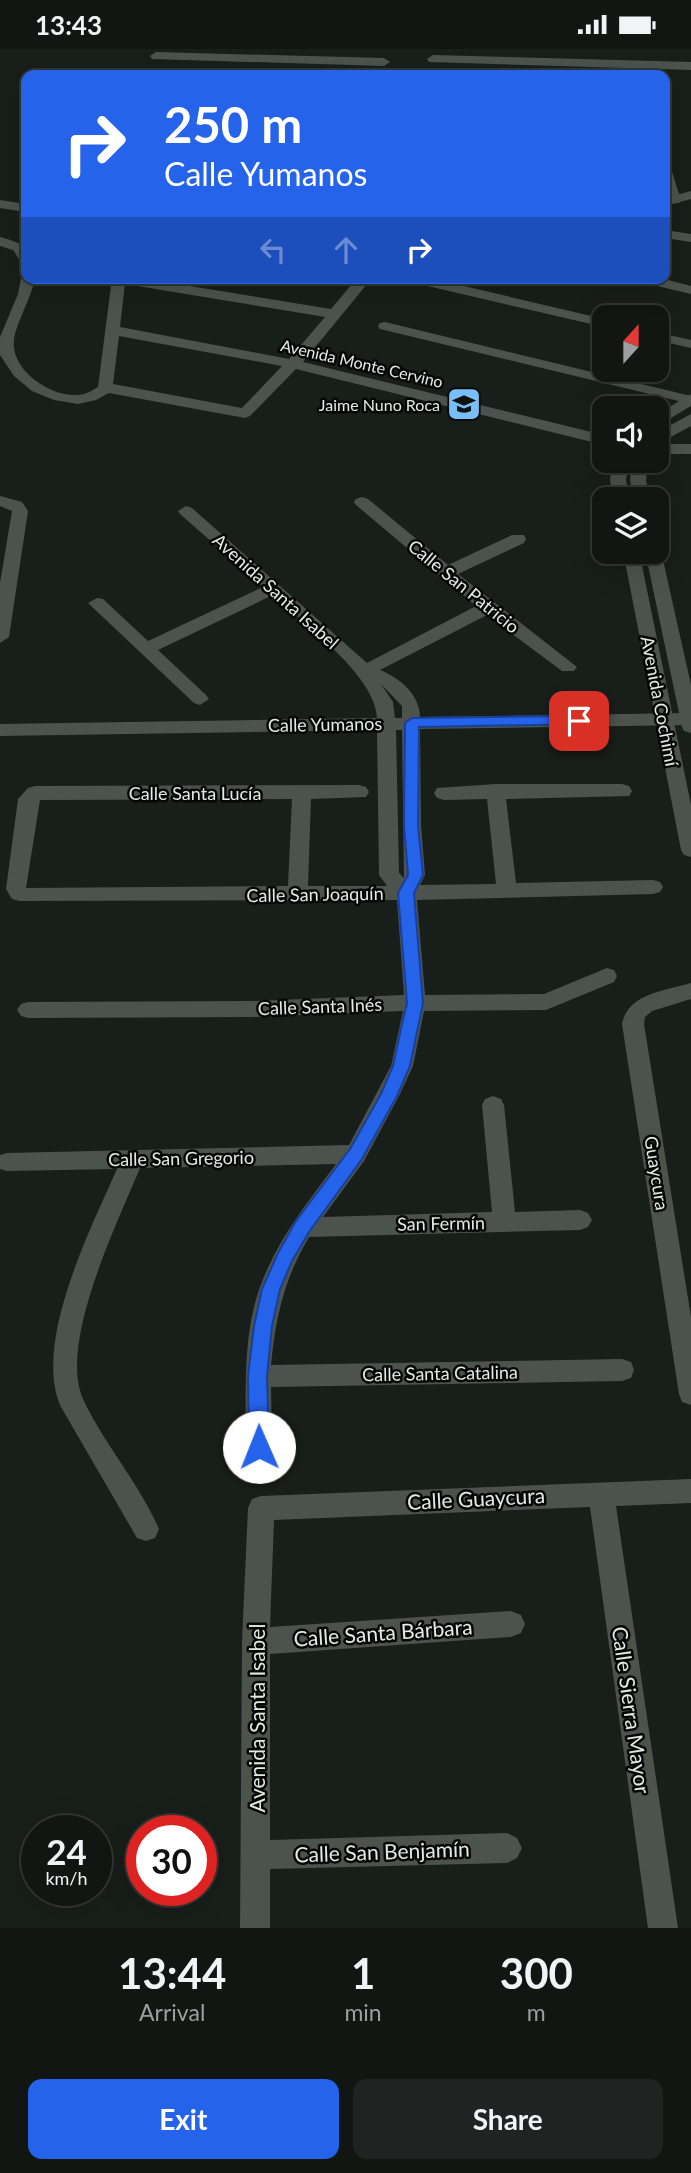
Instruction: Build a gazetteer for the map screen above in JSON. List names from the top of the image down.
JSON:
{
  "streets": {
    "street": [
      "Avenida Monte Cervino",
      "Calle San Patricio",
      "Avenida Santa Isabel",
      "Avenida Cochimí",
      "Calle Yumanos",
      "Calle Santa Lucía",
      "Calle San Joaquín",
      "Calle Santa Inés",
      "Calle San Gregorio",
      "Guaycura",
      "San Fermín",
      "Calle Santa Catalina",
      "Calle Guaycura",
      "Calle Santa Bárbara",
      "Calle Sierra Mayor",
      "Calle San Benjamín"
    ]
  },
  "crossings": [
    ["Avenida Santa Isabel", "Calle Yumanos"],
    ["Avenida Santa Isabel", "Calle San Joaquín"],
    ["Avenida Santa Isabel", "Calle Santa Inés"],
    ["Avenida Santa Isabel", "Calle San Gregorio"],
    ["Avenida Santa Isabel", "San Fermín"],
    ["Avenida Santa Isabel", "Calle Santa Catalina"],
    ["Avenida Santa Isabel", "Calle Guaycura"],
    ["Avenida Santa Isabel", "Calle Santa Bárbara"],
    ["Avenida Santa Isabel", "Calle San Benjamín"],
    ["Avenida Cochimí", "Calle Yumanos"],
    ["Calle Santa Lucía", "Calle San Joaquín"],
    ["Calle Guaycura", "Calle Sierra Mayor"]
  ],
  "places": {
    "school or university": ["Jaime Nuno Roca"]
  },
  "north": "top",
  "page": {
    "status": "13:43",
    "turn": ["250 m", "Calle Yumanos"],
    "speed": "24 km/h",
    "limit": "30",
    "eta": [
      "13:44",
      "Arrival",
      "1",
      "min",
      "300",
      "m"
    ],
    "buttons": ["Exit", "Share"]
  }
}
